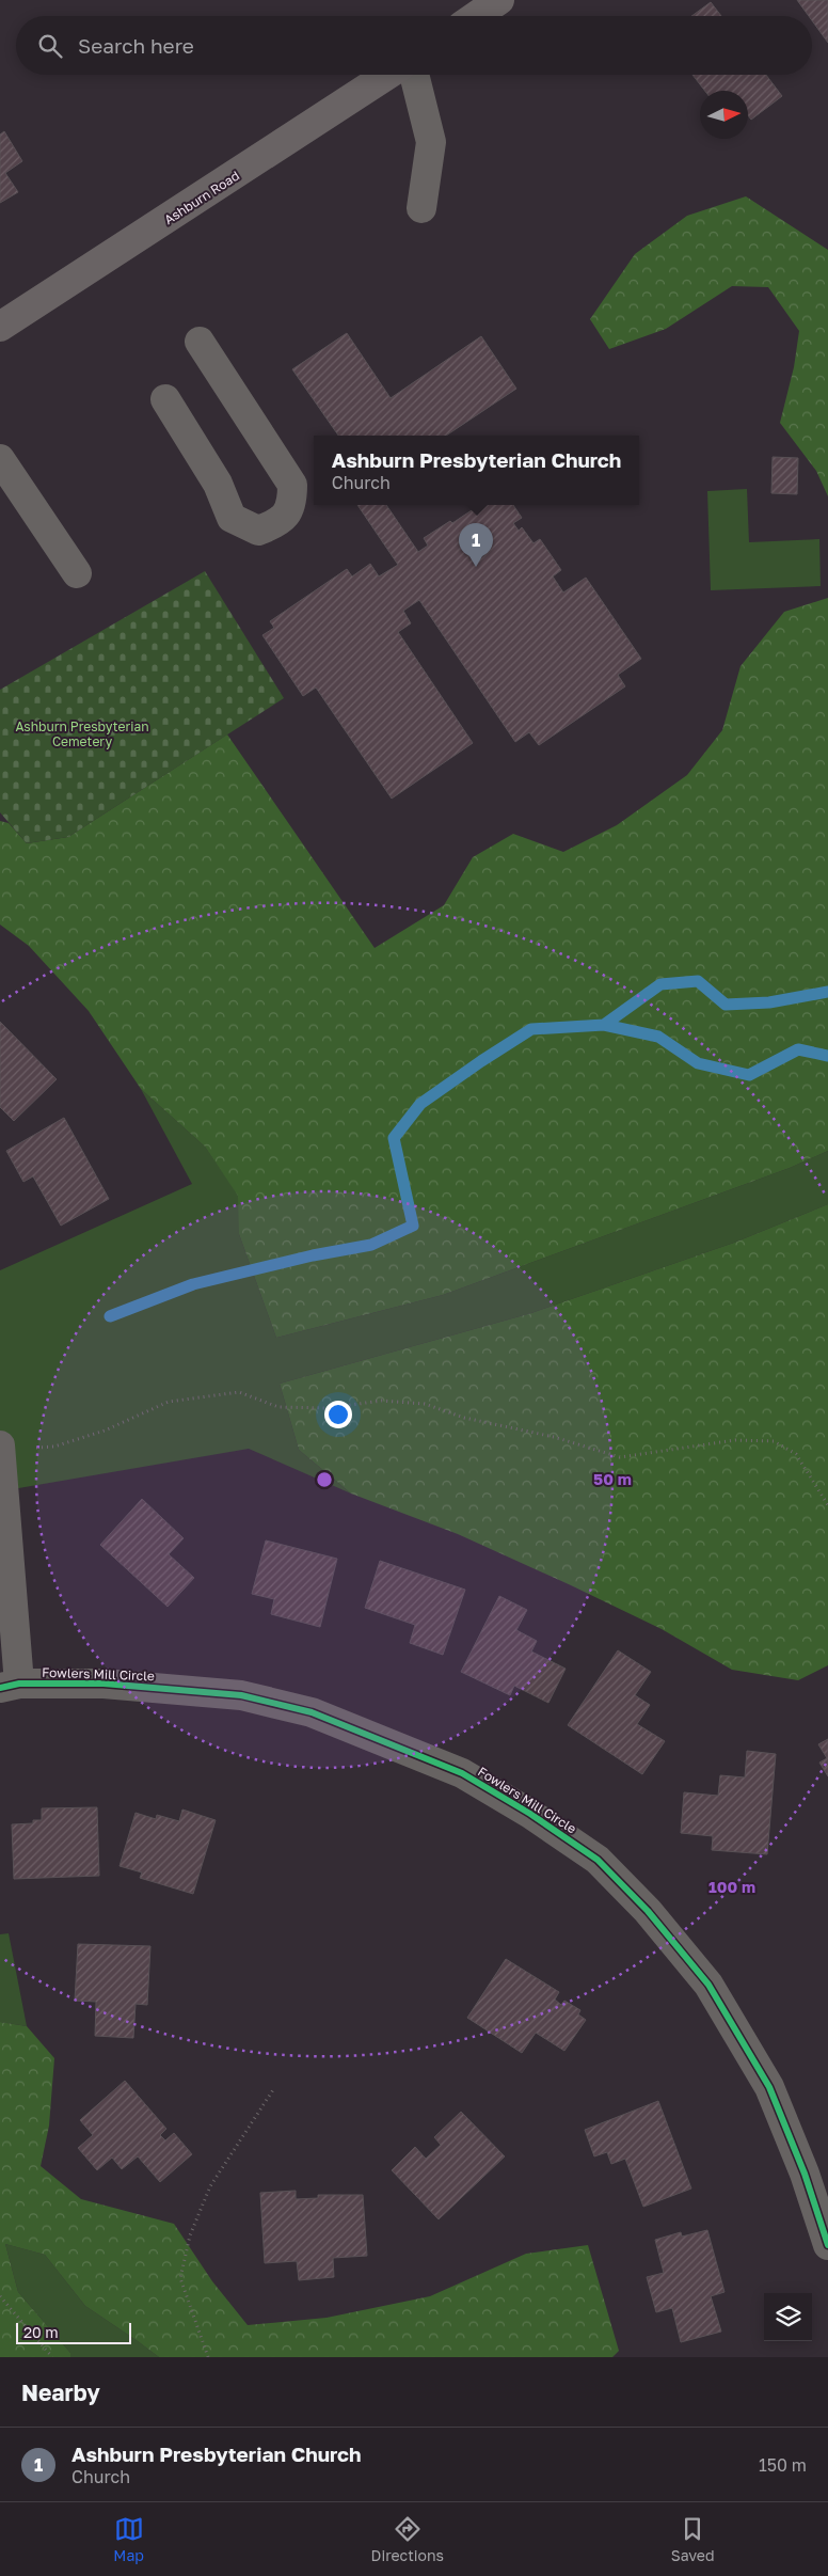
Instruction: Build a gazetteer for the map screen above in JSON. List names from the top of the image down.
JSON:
{
  "streets": {
    "main road": ["Ashburn Road"],
    "street": ["Fowlers Mill Circle"]
  },
  "parks": ["Ashburn Presbyterian Cemetery"],
  "scale_bar": "20 m",
  "north": "right",
  "page": {
    "search": "Search here",
    "popup": ["Ashburn Presbyterian Church", "Church"],
    "pins": "1",
    "scale": "20 m",
    "heading": "Nearby",
    "list": [
      {
        "mark": "1",
        "name": "Ashburn Presbyterian Church",
        "note": "Church",
        "value": "150 m"
      }
    ],
    "nav": ["Map", "Directions", "Saved"]
  },
  "rings": ["50 m", "100 m"]
}
